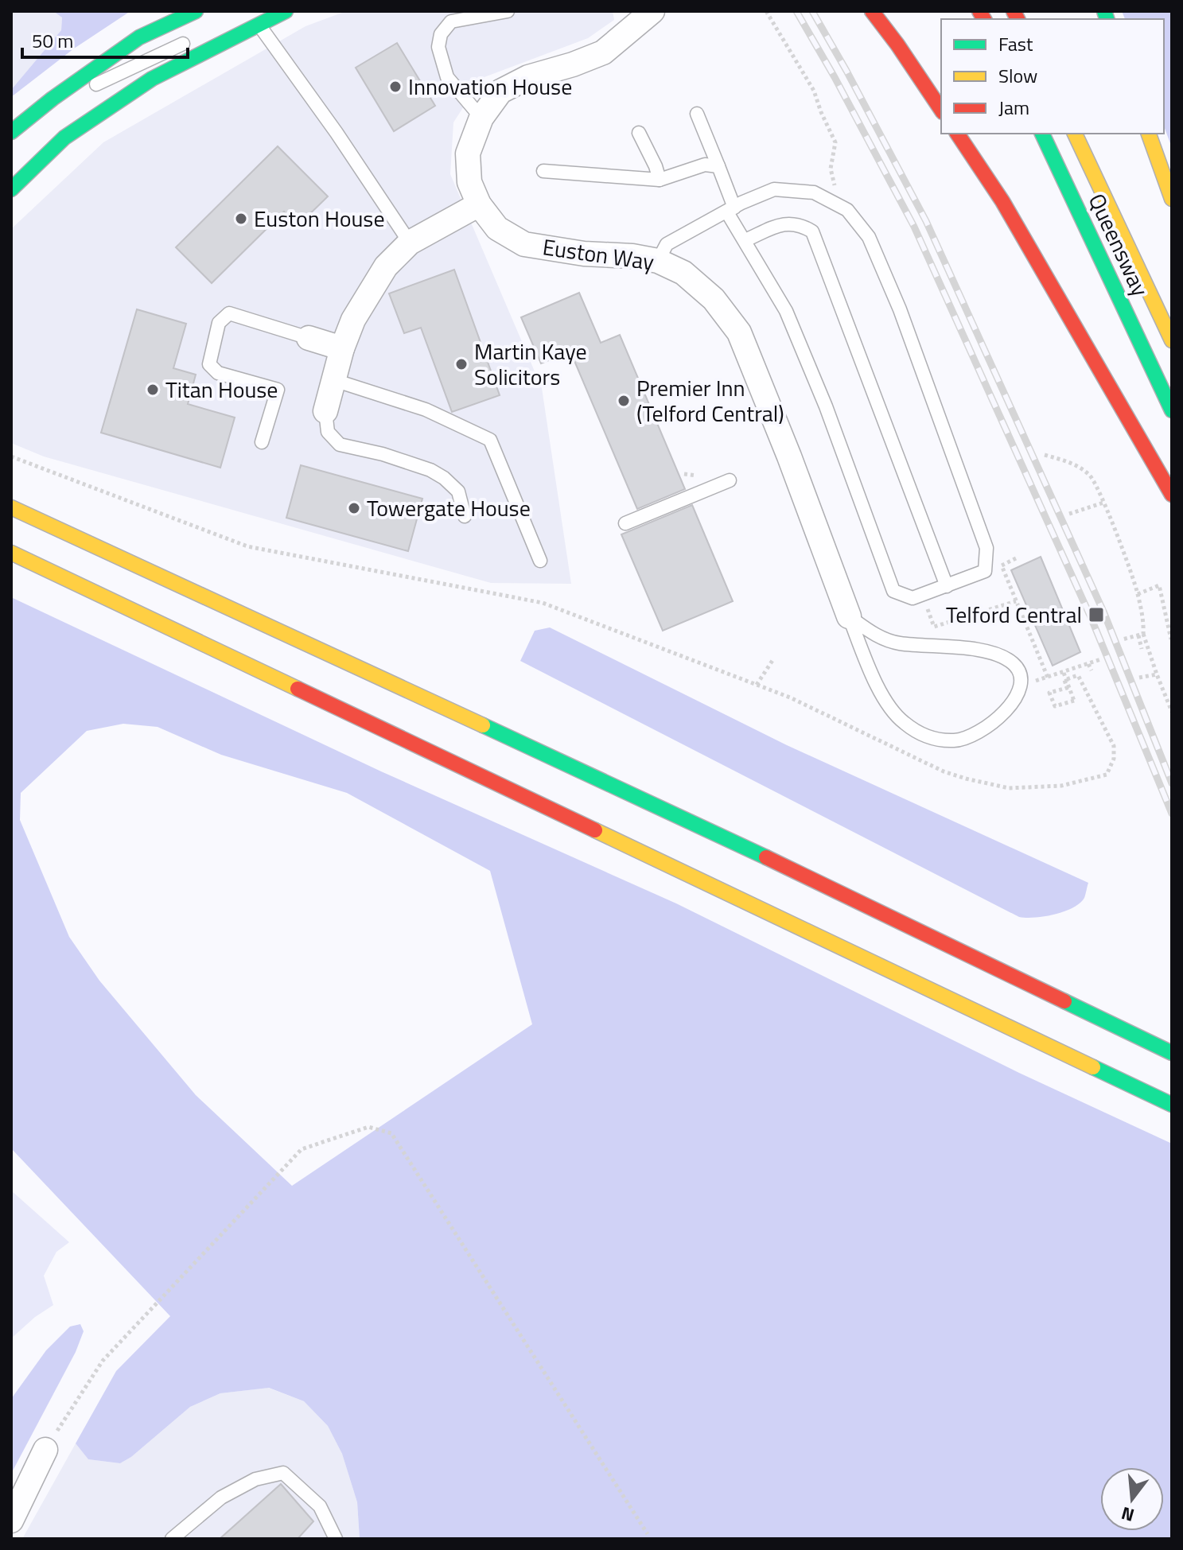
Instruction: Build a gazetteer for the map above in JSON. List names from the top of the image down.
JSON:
{
  "streets": {
    "main road": ["Queensway"],
    "street": ["Euston Way"]
  },
  "places": {
    "other": [
      "Innovation House",
      "Euston House",
      "Martin Kaye Solicitors",
      "Titan House",
      "Premier Inn (Telford Central)",
      "Towergate House"
    ],
    "transit": ["Telford Central"]
  },
  "legend": ["Fast", "Slow", "Jam"],
  "scale_bar": "50 m",
  "north": "bottom"
}
